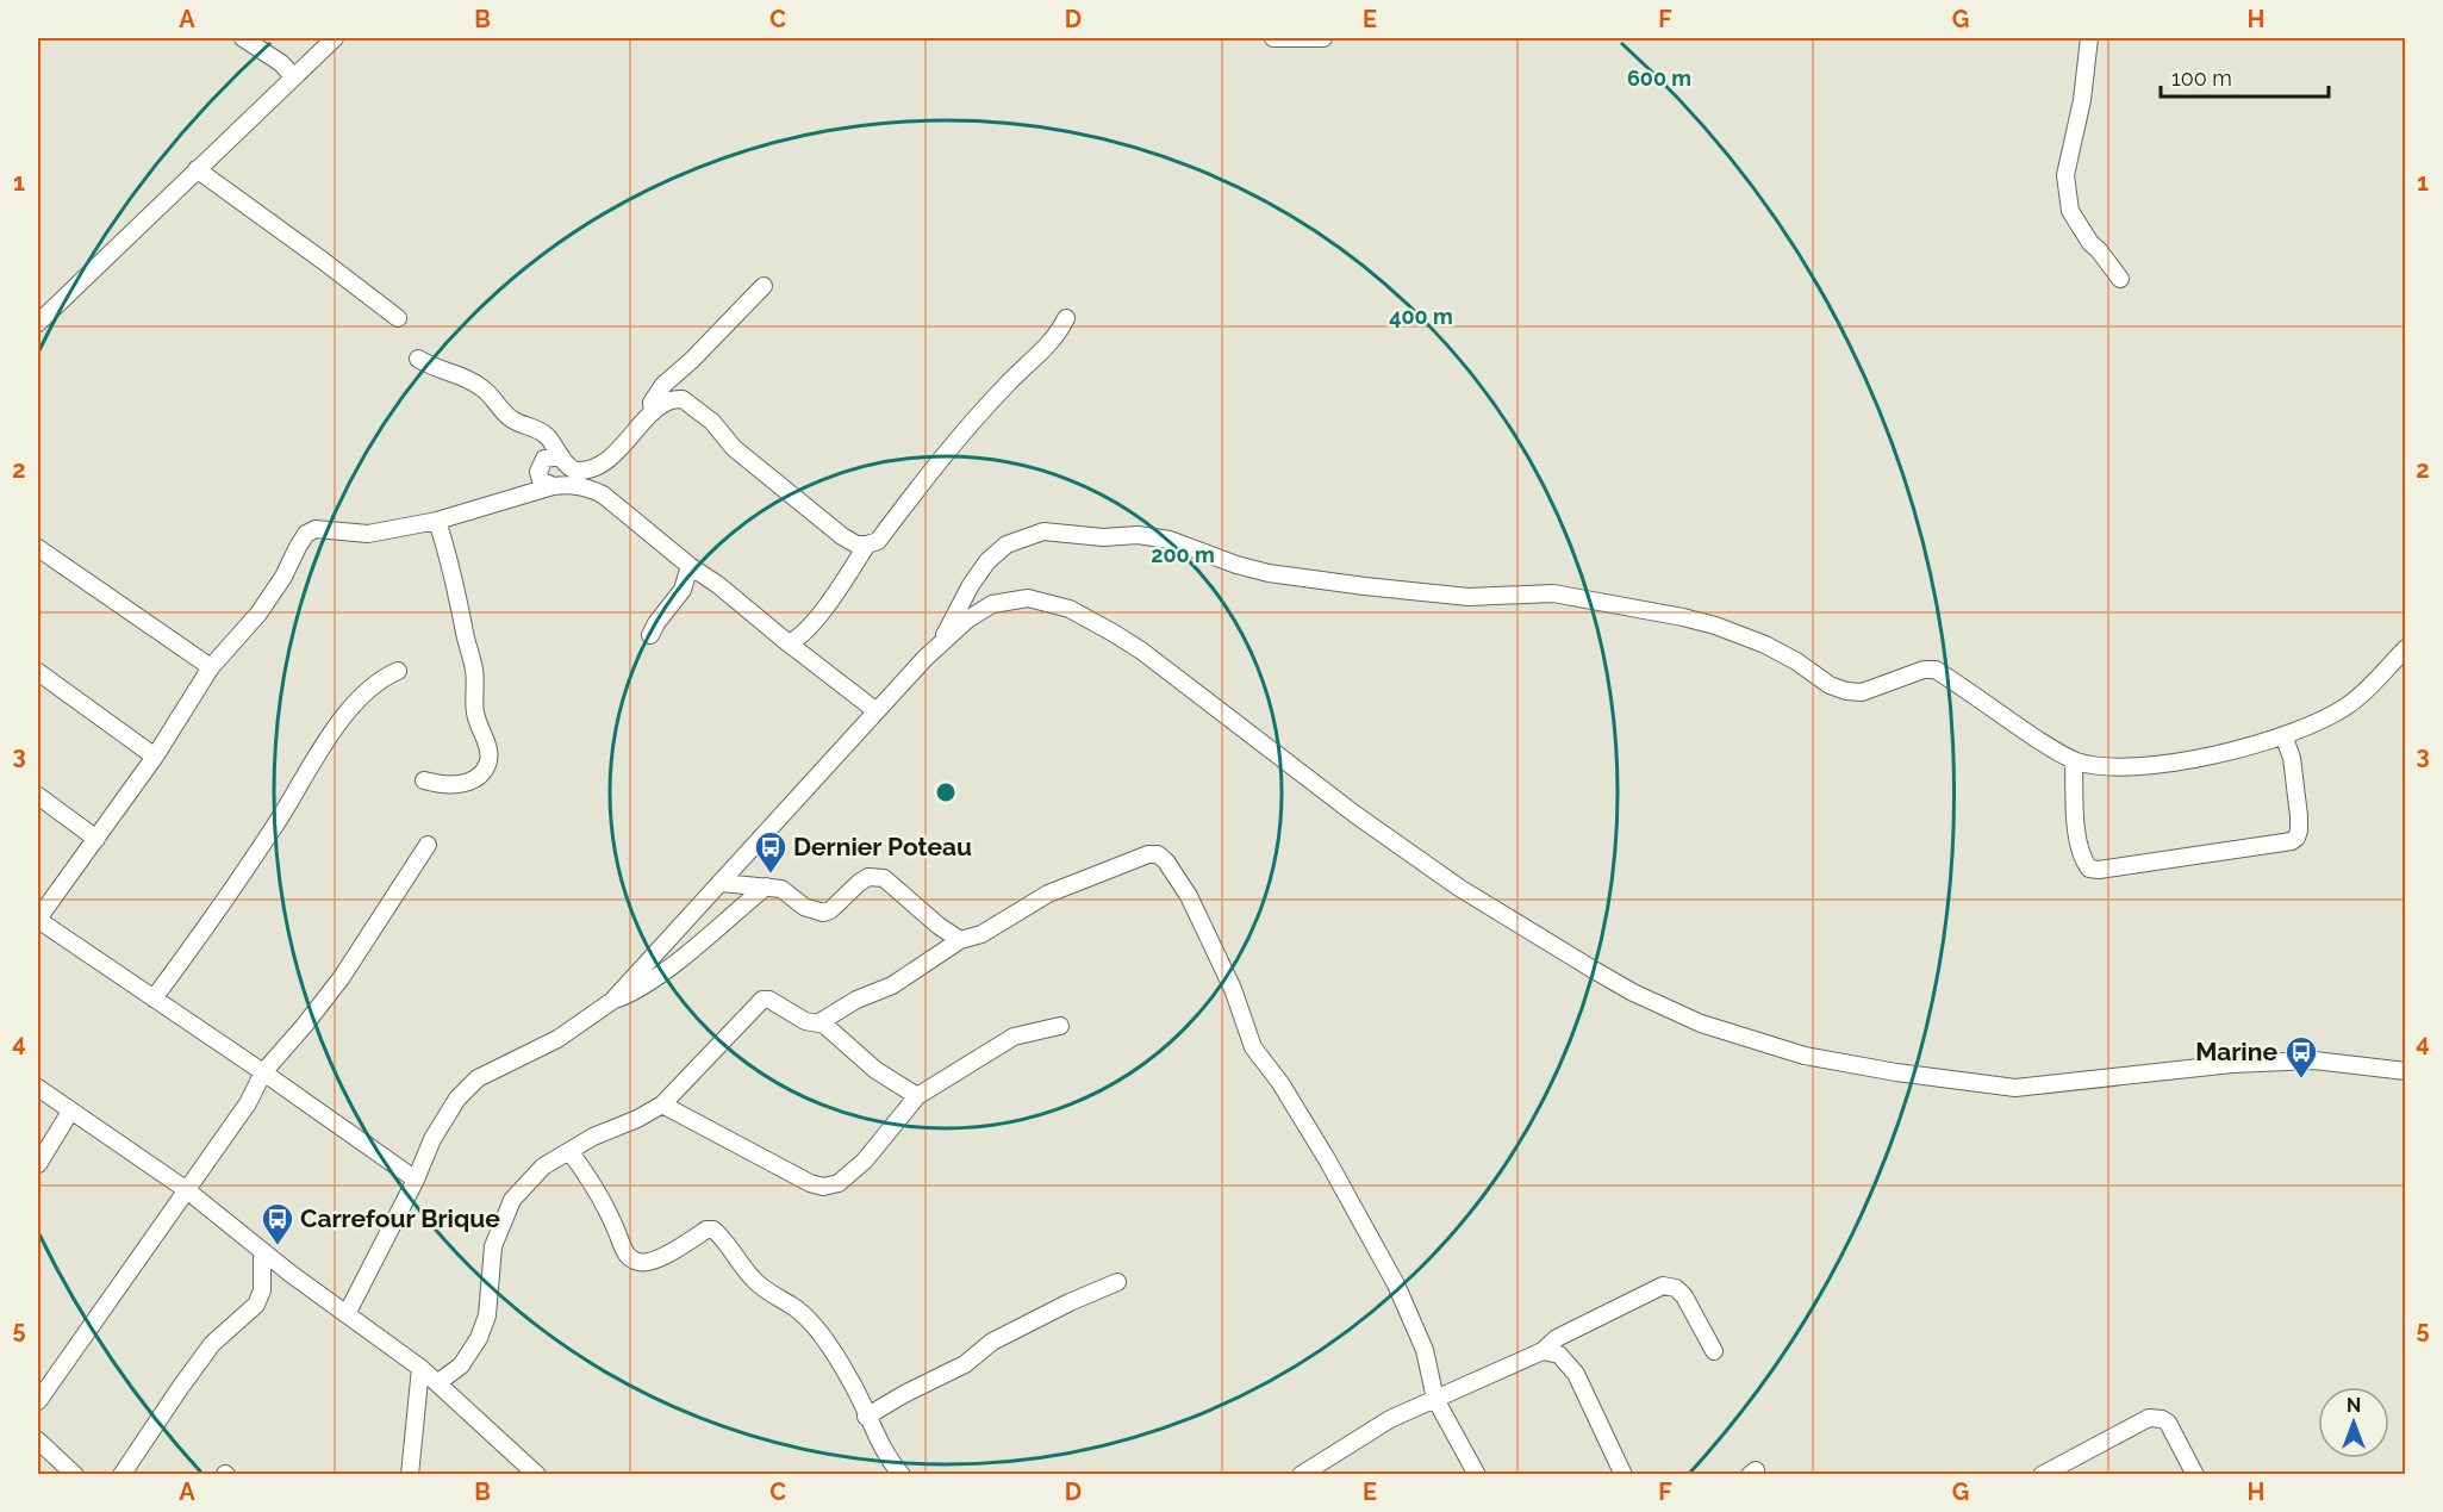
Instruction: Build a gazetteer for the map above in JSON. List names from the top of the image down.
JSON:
{
  "places": {
    "bus stop": ["Dernier Poteau", "Marine", "Carrefour Brique"]
  },
  "scale_bar": "100 m",
  "north": "top",
  "grid": {
    "columns": [
      "A",
      "B",
      "C",
      "D",
      "E",
      "F",
      "G",
      "H"
    ],
    "rows": [
      "1",
      "2",
      "3",
      "4",
      "5"
    ]
  },
  "rings": ["600 m", "400 m", "200 m"]
}
